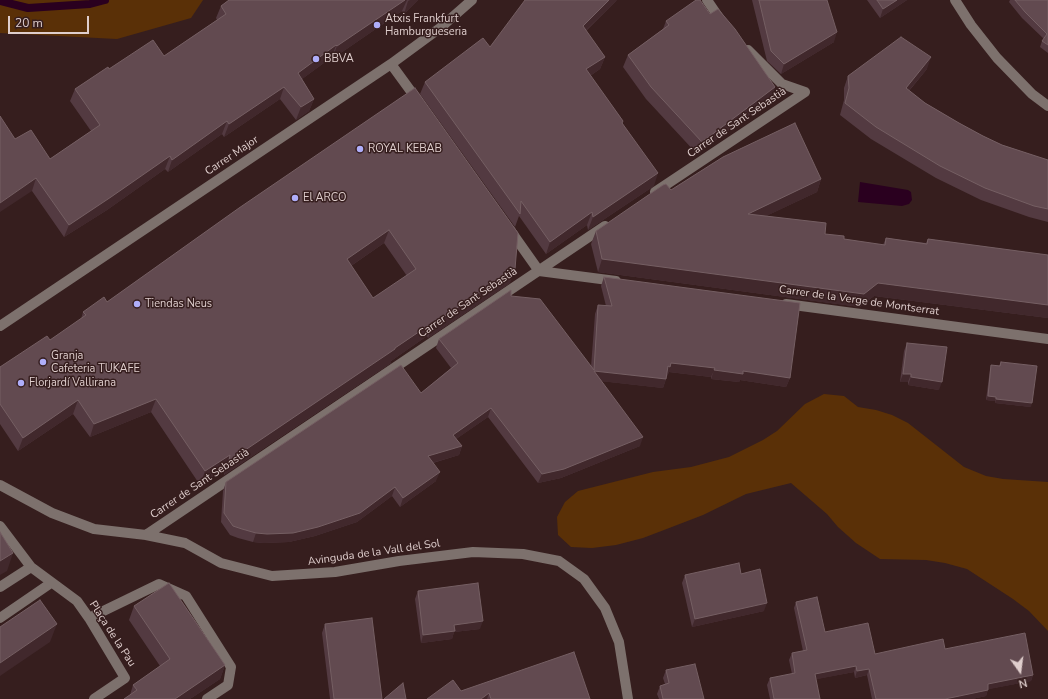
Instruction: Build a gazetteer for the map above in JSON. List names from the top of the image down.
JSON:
{
  "streets": {
    "street": [
      "Carrer de Sant Sebastià",
      "Carrer Major",
      "Carrer de la Verge de Montserrat",
      "Avinguda de la Vall del Sol",
      "Plaça de la Pau"
    ]
  },
  "crossings": [
    ["Carrer de Sant Sebastià", "Avinguda de la Vall del Sol"]
  ],
  "places": [
    "Atxis Frankfurt Hamburgueseria",
    "BBVA",
    "ROYAL KEBAB",
    "El ARCO",
    "Tiendas Neus",
    "Granja Cafeteria TUKAFE",
    "Florjardí Vallirana"
  ],
  "scale_bar": "20 m",
  "north": "bottom"
}
